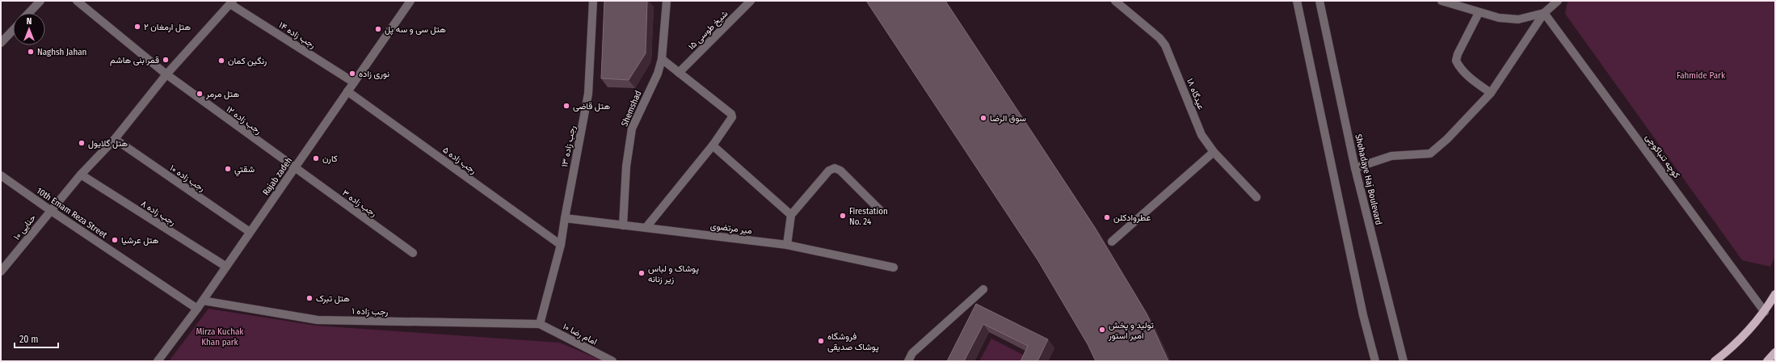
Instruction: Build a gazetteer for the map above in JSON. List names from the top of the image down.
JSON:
{
  "streets": {
    "street": [
      "۱۵ شیخ طوسی",
      "رجب زاده ۱۴",
      "عیدگاه ۱۸",
      "Shemshad",
      "رجب زاده ۱۲",
      "رجب زاده ۱۳",
      "کوچه تنباکوچی",
      "رجب زاده ۵",
      "Rajab zadeh",
      "رجب زاده ۱۰",
      "Shohadaye Haj Boulevard",
      "رجب زاده ۳",
      "10th Emam Reza Street",
      "رجب زاده ۸",
      "حنایی ۱۰",
      "میر مرتضوی",
      "رجب زاده ۱",
      "امام رضا ۱۰"
    ]
  },
  "crossings": [
    ["رجب زاده ۱۴", "Rajab zadeh"],
    ["رجب زاده ۱۴", "حنایی ۱۰"],
    ["Shemshad", "میر مرتضوی"],
    ["رجب زاده ۱۲", "Rajab zadeh"],
    ["رجب زاده ۱۲", "رجب زاده ۳"],
    ["رجب زاده ۱۲", "حنایی ۱۰"],
    ["رجب زاده ۱۳", "رجب زاده ۵"],
    ["رجب زاده ۱۳", "میر مرتضوی"],
    ["رجب زاده ۱۳", "رجب زاده ۱"],
    ["رجب زاده ۱۳", "امام رضا ۱۰"],
    ["رجب زاده ۵", "Rajab zadeh"],
    ["Rajab zadeh", "رجب زاده ۱۰"],
    ["Rajab zadeh", "رجب زاده ۳"],
    ["Rajab zadeh", "10th Emam Reza Street"],
    ["Rajab zadeh", "رجب زاده ۸"],
    ["Rajab zadeh", "رجب زاده ۱"],
    ["رجب زاده ۱۰", "حنایی ۱۰"],
    ["10th Emam Reza Street", "حنایی ۱۰"],
    ["رجب زاده ۸", "حنایی ۱۰"],
    ["رجب زاده ۱", "امام رضا ۱۰"]
  ],
  "parks": ["Fahmide Park", "Mirza Kuchak Khan park"],
  "places": [
    "هتل ارمغان ۲",
    "هتل سی و سه پل",
    "Naghsh Jahan",
    "قمر بنی هاشم",
    "رنگین کمان",
    "نورى زاده",
    "هتل مرمر",
    "هتل قاضی",
    "سوق الرضا",
    "هتل گلایول",
    "کارن",
    "شقتي",
    "Firestation No. 24",
    "عطروادکلن",
    "هتل عرشیا",
    "پوشاک و لباس زیر زنانه",
    "هتل تبرک",
    "تولید و پخش امیر استور",
    "فروشگاه پوشاک صدیقی"
  ],
  "scale_bar": "20 m",
  "north": "top"
}
